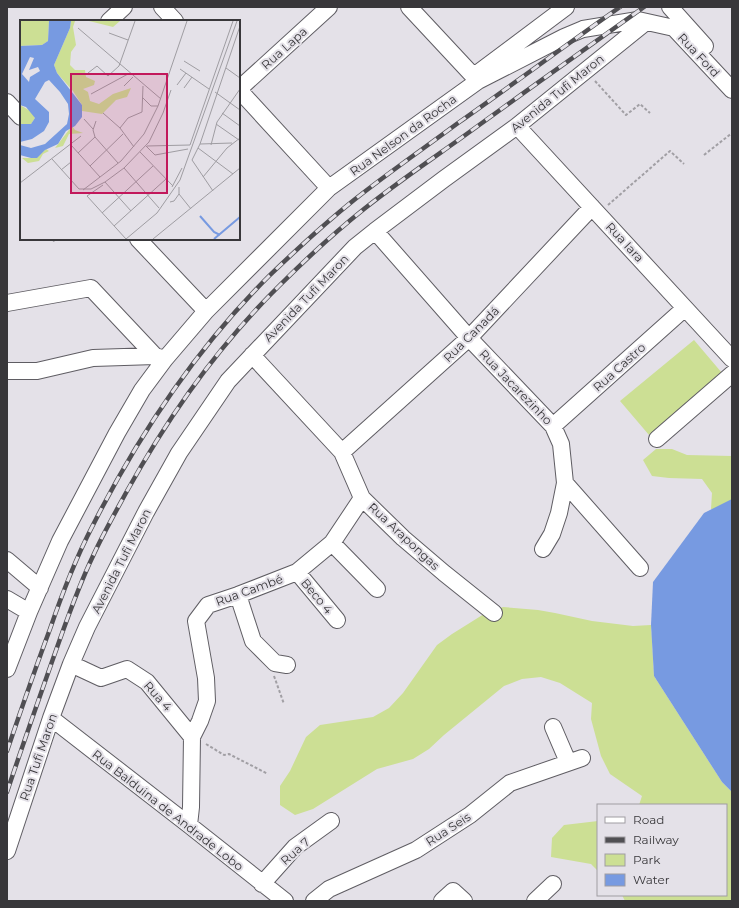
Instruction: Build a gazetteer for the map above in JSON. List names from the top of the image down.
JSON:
{
  "streets": {
    "street": [
      "Rua Lapa",
      "Rua Ford",
      "Avenida Tufi Maron",
      "Rua Nelson da Rocha",
      "Rua Iara",
      "Rua Canadá",
      "Rua Castro",
      "Rua Jacarezinho",
      "Rua Arapongas",
      "Rua Cambé",
      "Beco 4",
      "Rua 4",
      "Rua Tufi Maron",
      "Rua Balduina de Andrade Lobo",
      "Rua Seis",
      "Rua 7"
    ]
  },
  "crossings": [
    ["Rua Ford", "Avenida Tufi Maron"],
    ["Rua Ford", "Rua Nelson da Rocha"],
    ["Avenida Tufi Maron", "Rua Nelson da Rocha"],
    ["Avenida Tufi Maron", "Rua Iara"],
    ["Avenida Tufi Maron", "Rua Jacarezinho"],
    ["Avenida Tufi Maron", "Rua Arapongas"],
    ["Avenida Tufi Maron", "Rua 4"],
    ["Avenida Tufi Maron", "Rua Tufi Maron"],
    ["Rua Iara", "Rua Canadá"],
    ["Rua Iara", "Rua Castro"],
    ["Rua Canadá", "Rua Jacarezinho"],
    ["Rua Canadá", "Rua Arapongas"],
    ["Rua Castro", "Rua Jacarezinho"],
    ["Rua Arapongas", "Rua Cambé"],
    ["Rua Cambé", "Beco 4"],
    ["Rua Cambé", "Rua 4"],
    ["Rua Cambé", "Rua Balduina de Andrade Lobo"],
    ["Rua 4", "Rua Tufi Maron"],
    ["Rua Tufi Maron", "Rua Balduina de Andrade Lobo"],
    ["Rua Balduina de Andrade Lobo", "Rua 7"]
  ],
  "legend": [
    "Road",
    "Railway",
    "Park",
    "Water"
  ]
}
